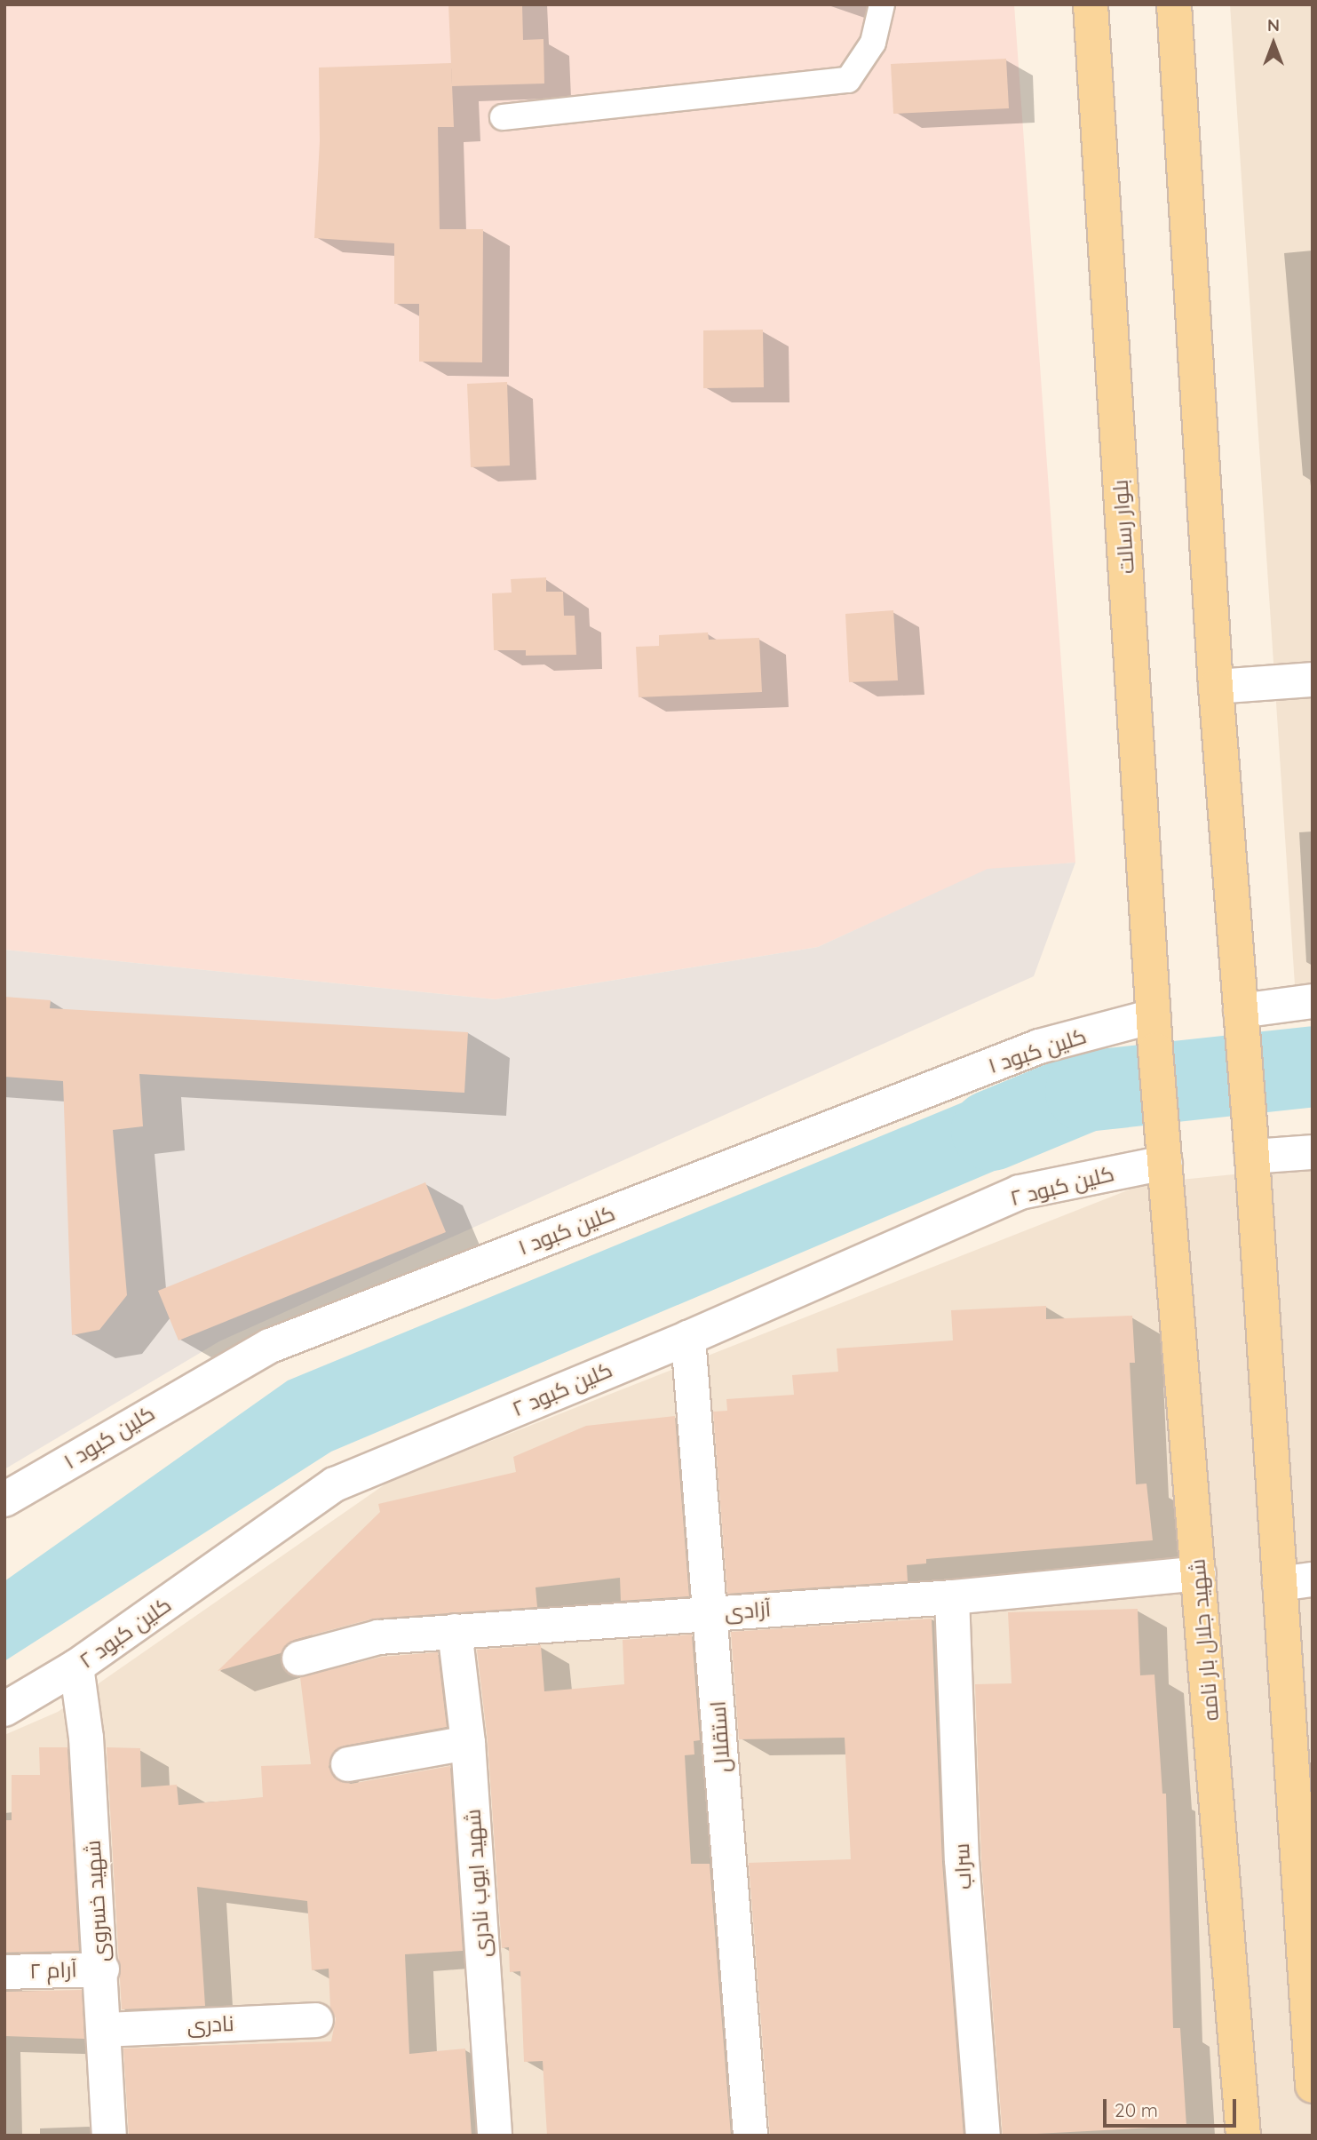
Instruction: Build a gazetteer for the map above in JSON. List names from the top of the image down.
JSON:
{
  "streets": {
    "main road": ["بلوار رسالت", "شهید جلال بار نامه"],
    "street": [
      "کلین کبود ۱",
      "کلین کبود ۲",
      "آزادی",
      "استقلال",
      "سراب",
      "شهید ایوب نادری",
      "شهید خسروی",
      "آرام ۲",
      "نادری"
    ]
  },
  "crossings": [
    ["بلوار رسالت", "کلین کبود ۱"],
    ["بلوار رسالت", "شهید جلال بار نامه"],
    ["کلین کبود ۲", "شهید جلال بار نامه"],
    ["کلین کبود ۲", "استقلال"],
    ["کلین کبود ۲", "شهید خسروی"],
    ["آزادی", "شهید جلال بار نامه"],
    ["آزادی", "استقلال"],
    ["آزادی", "سراب"],
    ["آزادی", "شهید ایوب نادری"],
    ["شهید خسروی", "آرام ۲"],
    ["شهید خسروی", "نادری"]
  ],
  "scale_bar": "20 m",
  "north": "top"
}
